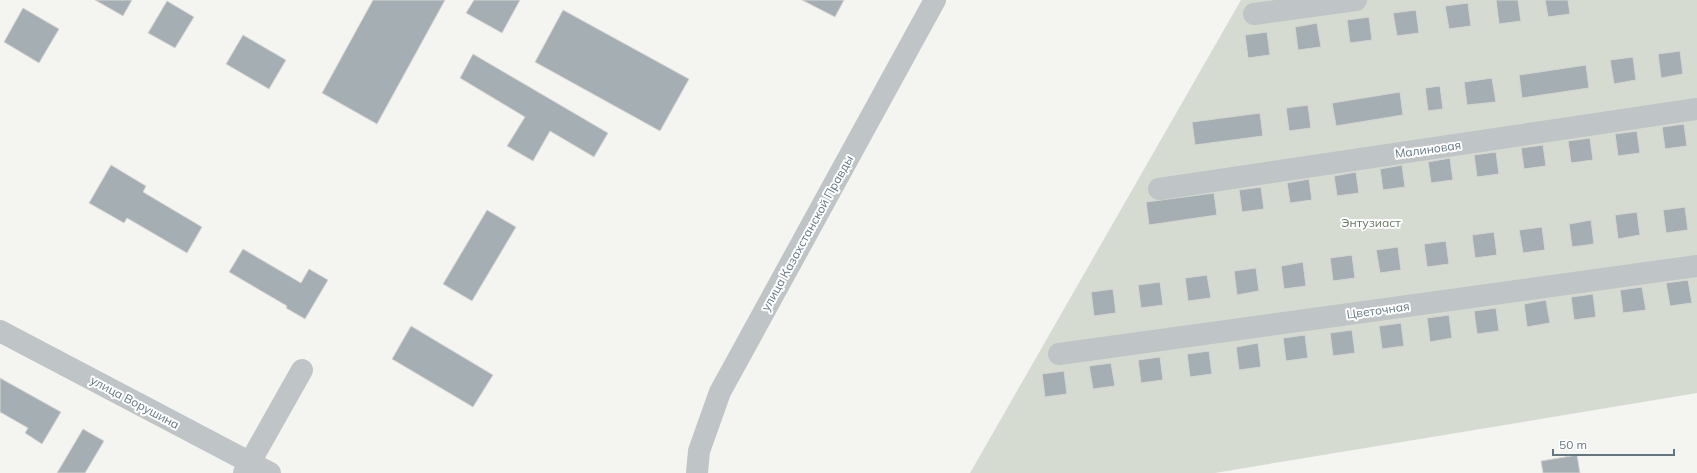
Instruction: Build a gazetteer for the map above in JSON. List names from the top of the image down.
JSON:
{
  "streets": {
    "street": [
      "Малиновая",
      "улица Казахстанской Правды",
      "Цветочная",
      "улица Ворушина"
    ]
  },
  "parks": ["Энтузиаст"],
  "scale_bar": "50 m"
}
